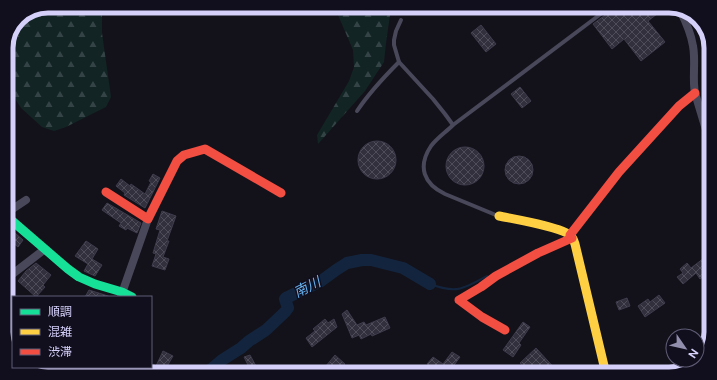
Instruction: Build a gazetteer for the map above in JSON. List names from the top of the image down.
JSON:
{
  "water": ["南川"],
  "legend": ["順調", "混雑", "渋滞"],
  "north": "bottom right"
}
